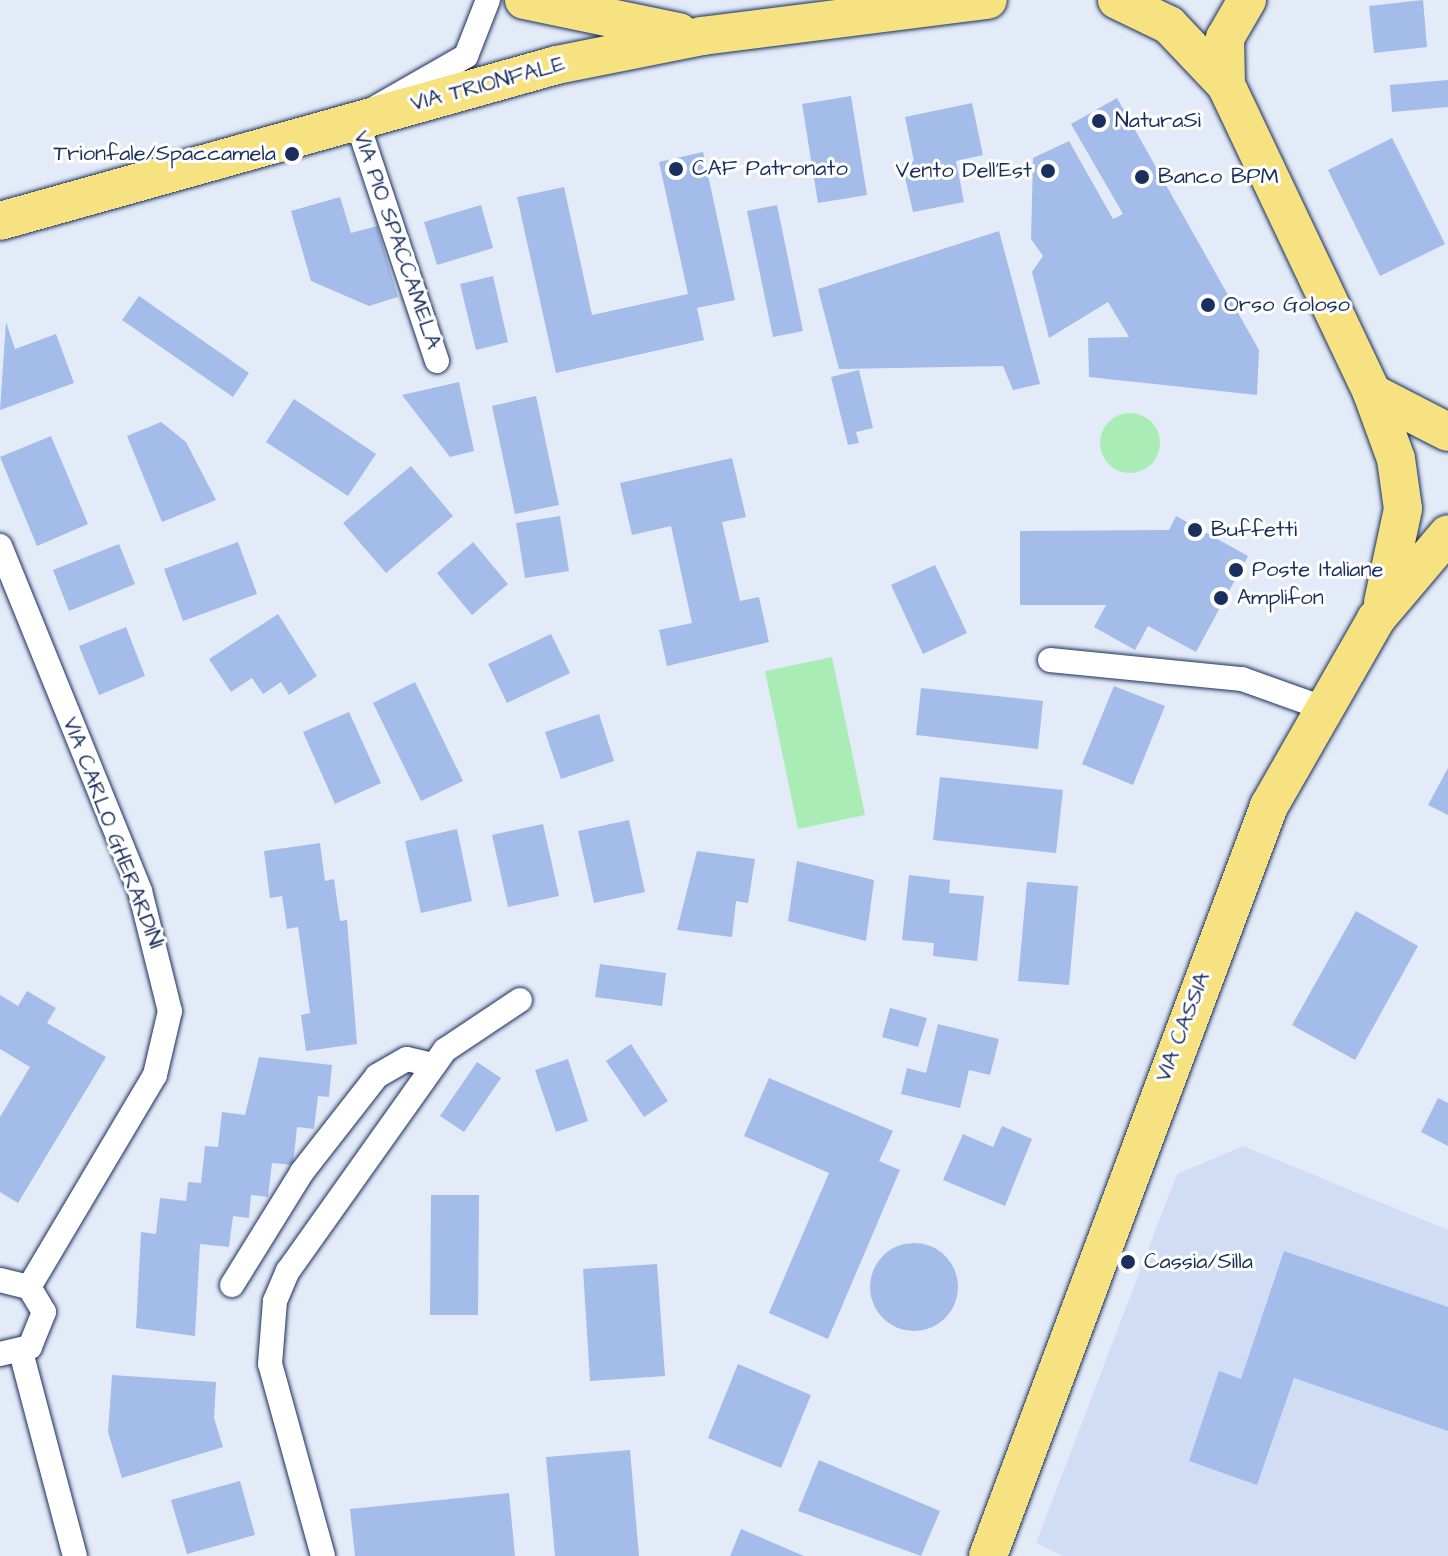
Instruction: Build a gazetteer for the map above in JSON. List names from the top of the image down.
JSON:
{
  "streets": {
    "main road": ["VIA TRIONFALE", "VIA CASSIA"],
    "street": ["VIA PIO SPACCAMELA", "VIA CARLO GHERARDINI"]
  },
  "crossings": [
    ["VIA TRIONFALE", "VIA PIO SPACCAMELA"]
  ],
  "places": [
    "NaturaSì",
    "Trionfale/Spaccamela",
    "CAF Patronato",
    "Vento Dell'Est",
    "Banco BPM",
    "Orso Goloso",
    "Buffetti",
    "Poste Italiane",
    "Amplifon",
    "Cassia/Silla"
  ]
}
